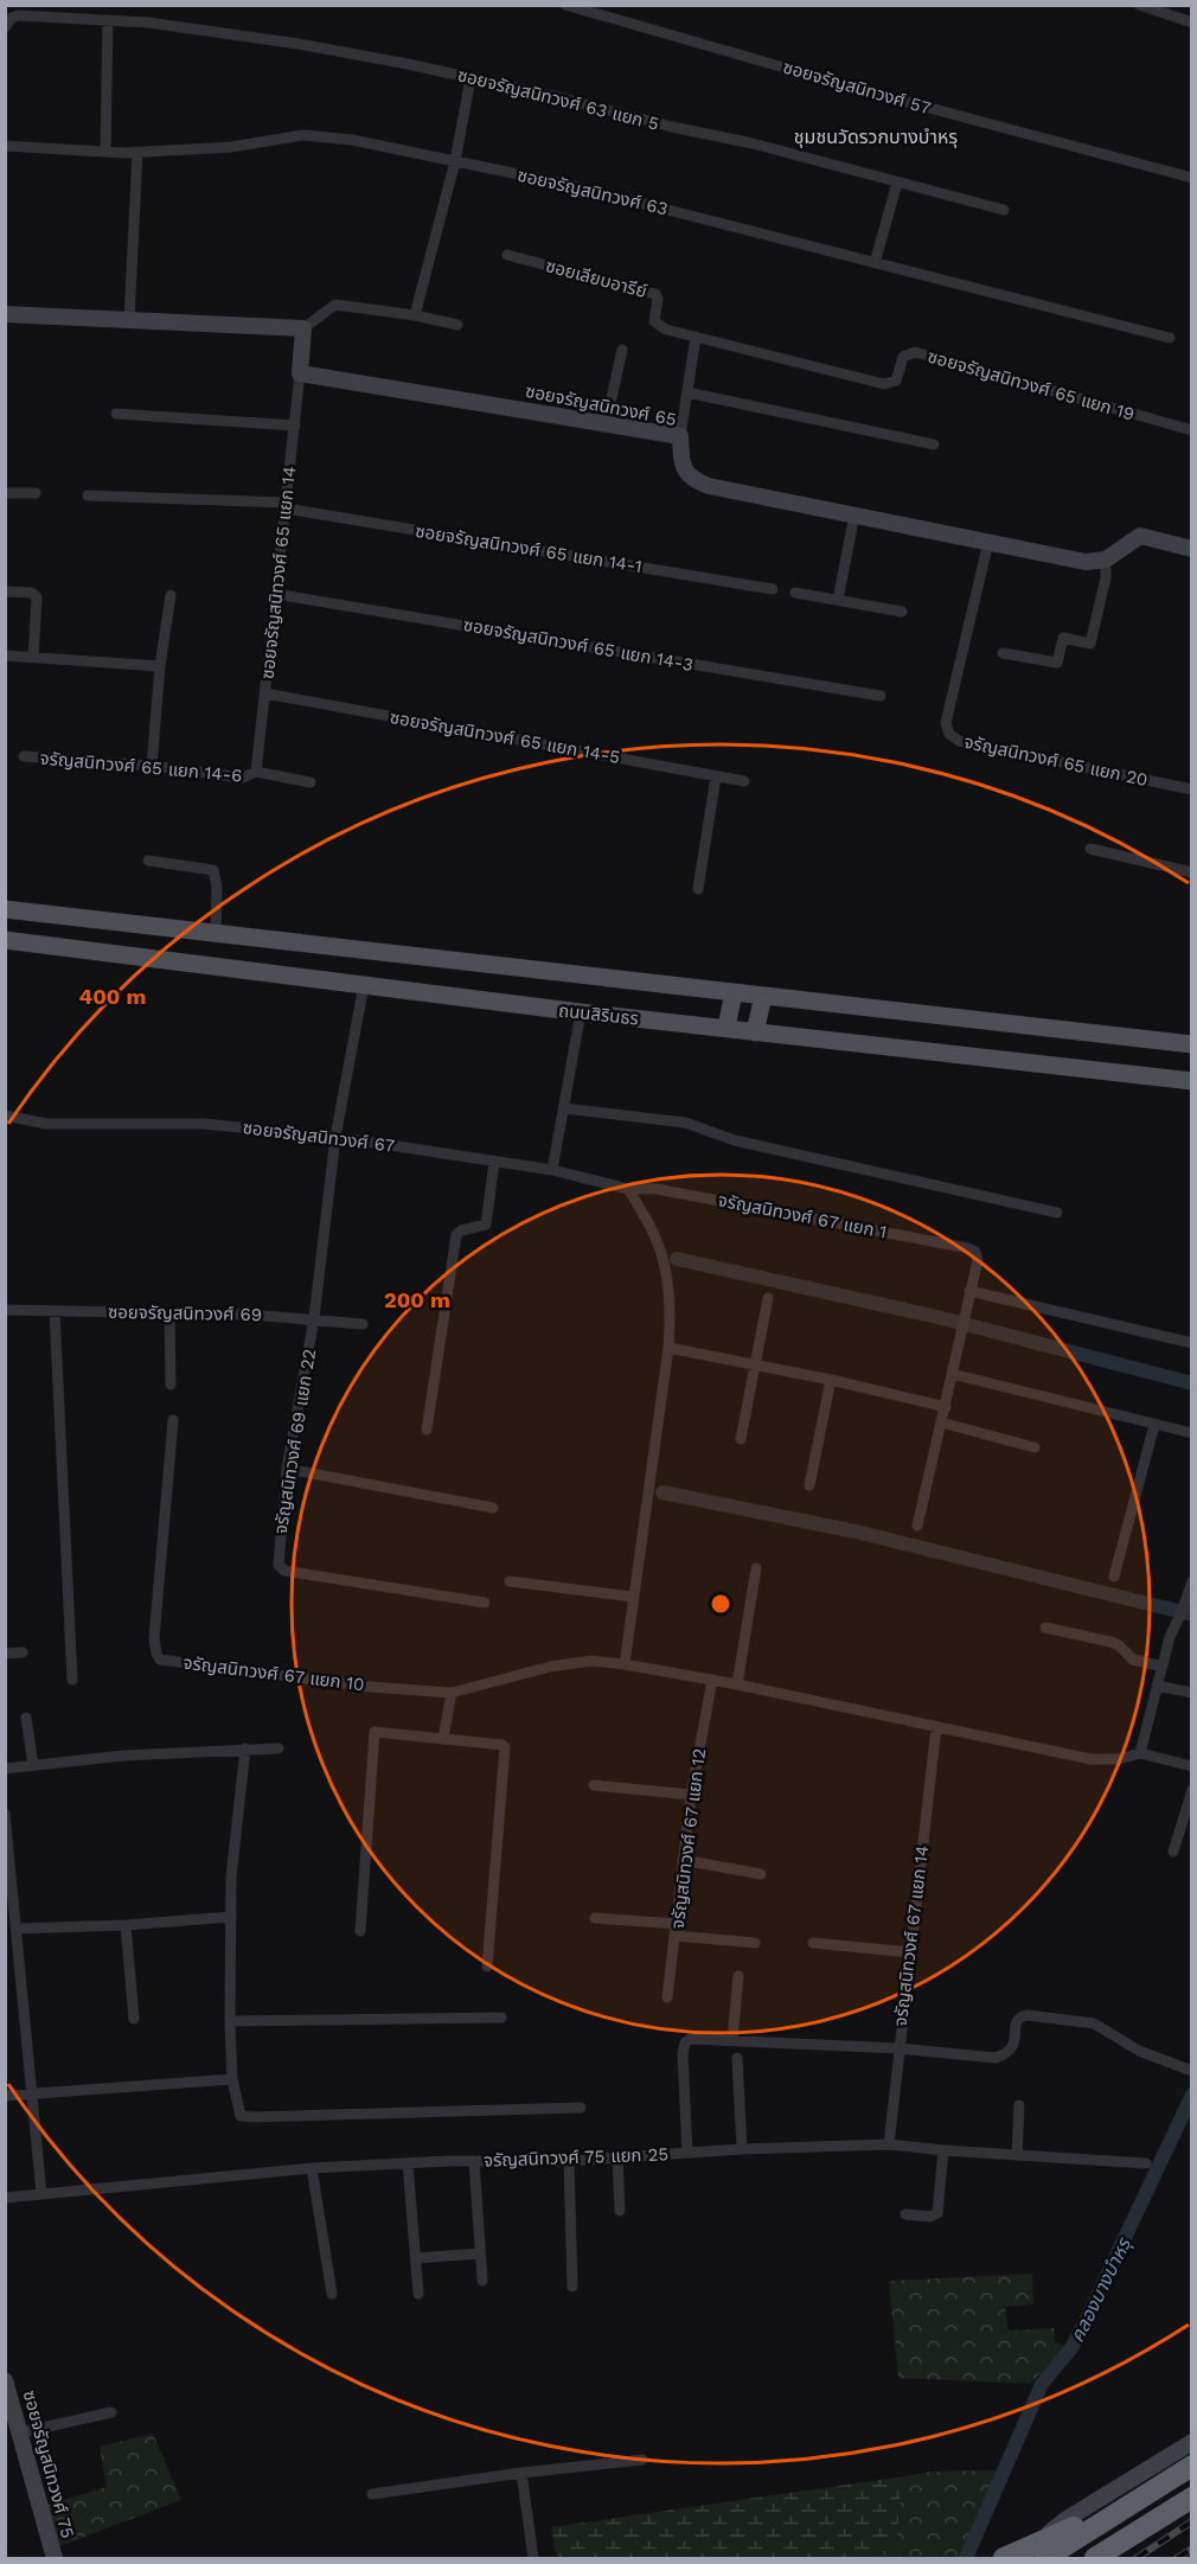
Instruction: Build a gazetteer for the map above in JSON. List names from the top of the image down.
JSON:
{
  "streets": {
    "main road": ["ถนนสิรินธร"],
    "street": [
      "ซอยจรัญสนิทวงศ์ 57",
      "ซอยจรัญสนิทวงศ์ 63 แยก 5",
      "ซอยจรัญสนิทวงศ์ 63",
      "ซอยเลียบอารีย์",
      "ซอยจรัญสนิทวงศ์ 65 แยก 19",
      "ซอยจรัญสนิทวงศ์ 65",
      "ซอยจรัญสนิทวงศ์ 65 แยก 14-1",
      "ซอยจรัญสนิทวงศ์ 65 แยก 14",
      "ซอยจรัญสนิทวงศ์ 65 แยก 14-3",
      "ซอยจรัญสนิทวงศ์ 65 แยก 14-5",
      "จรัญสนิทวงศ์ 65 แยก 20",
      "จรัญสนิทวงศ์ 65 แยก 14-6",
      "ซอยจรัญสนิทวงศ์ 67",
      "จรัญสนิทวงศ์ 67 แยก 1",
      "ซอยจรัญสนิทวงศ์ 69",
      "จรัญสนิทวงศ์ 69 แยก 22",
      "จรัญสนิทวงศ์ 67 แยก 10",
      "จรัญสนิทวงศ์ 67 แยก 12",
      "จรัญสนิทวงศ์ 67 แยก 14",
      "จรัญสนิทวงศ์ 75 แยก 25",
      "ซอยจรัญสนิทวงศ์ 75"
    ]
  },
  "crossings": [
    ["ซอยเลียบอารีย์", "ซอยจรัญสนิทวงศ์ 65 แยก 19"],
    ["ซอยจรัญสนิทวงศ์ 65", "ซอยจรัญสนิทวงศ์ 65 แยก 14"],
    ["ซอยจรัญสนิทวงศ์ 65", "จรัญสนิทวงศ์ 65 แยก 20"],
    ["ซอยจรัญสนิทวงศ์ 65 แยก 14-1", "ซอยจรัญสนิทวงศ์ 65 แยก 14"],
    ["ซอยจรัญสนิทวงศ์ 65 แยก 14", "ซอยจรัญสนิทวงศ์ 65 แยก 14-3"],
    ["ซอยจรัญสนิทวงศ์ 65 แยก 14", "ซอยจรัญสนิทวงศ์ 65 แยก 14-5"],
    ["ซอยจรัญสนิทวงศ์ 65 แยก 14", "จรัญสนิทวงศ์ 65 แยก 14-6"],
    ["ถนนสิรินธร", "จรัญสนิทวงศ์ 69 แยก 22"],
    ["ซอยจรัญสนิทวงศ์ 67", "จรัญสนิทวงศ์ 67 แยก 1"],
    ["ซอยจรัญสนิทวงศ์ 67", "จรัญสนิทวงศ์ 69 แยก 22"],
    ["ซอยจรัญสนิทวงศ์ 69", "จรัญสนิทวงศ์ 69 แยก 22"],
    ["จรัญสนิทวงศ์ 67 แยก 10", "จรัญสนิทวงศ์ 67 แยก 12"],
    ["จรัญสนิทวงศ์ 67 แยก 10", "จรัญสนิทวงศ์ 67 แยก 14"],
    ["จรัญสนิทวงศ์ 67 แยก 14", "จรัญสนิทวงศ์ 75 แยก 25"]
  ],
  "districts": ["ชุมชนวัดรวกบางบำหรุ"],
  "water": ["คลองบางบำหรุ"],
  "rings": ["400 m", "200 m"]
}
